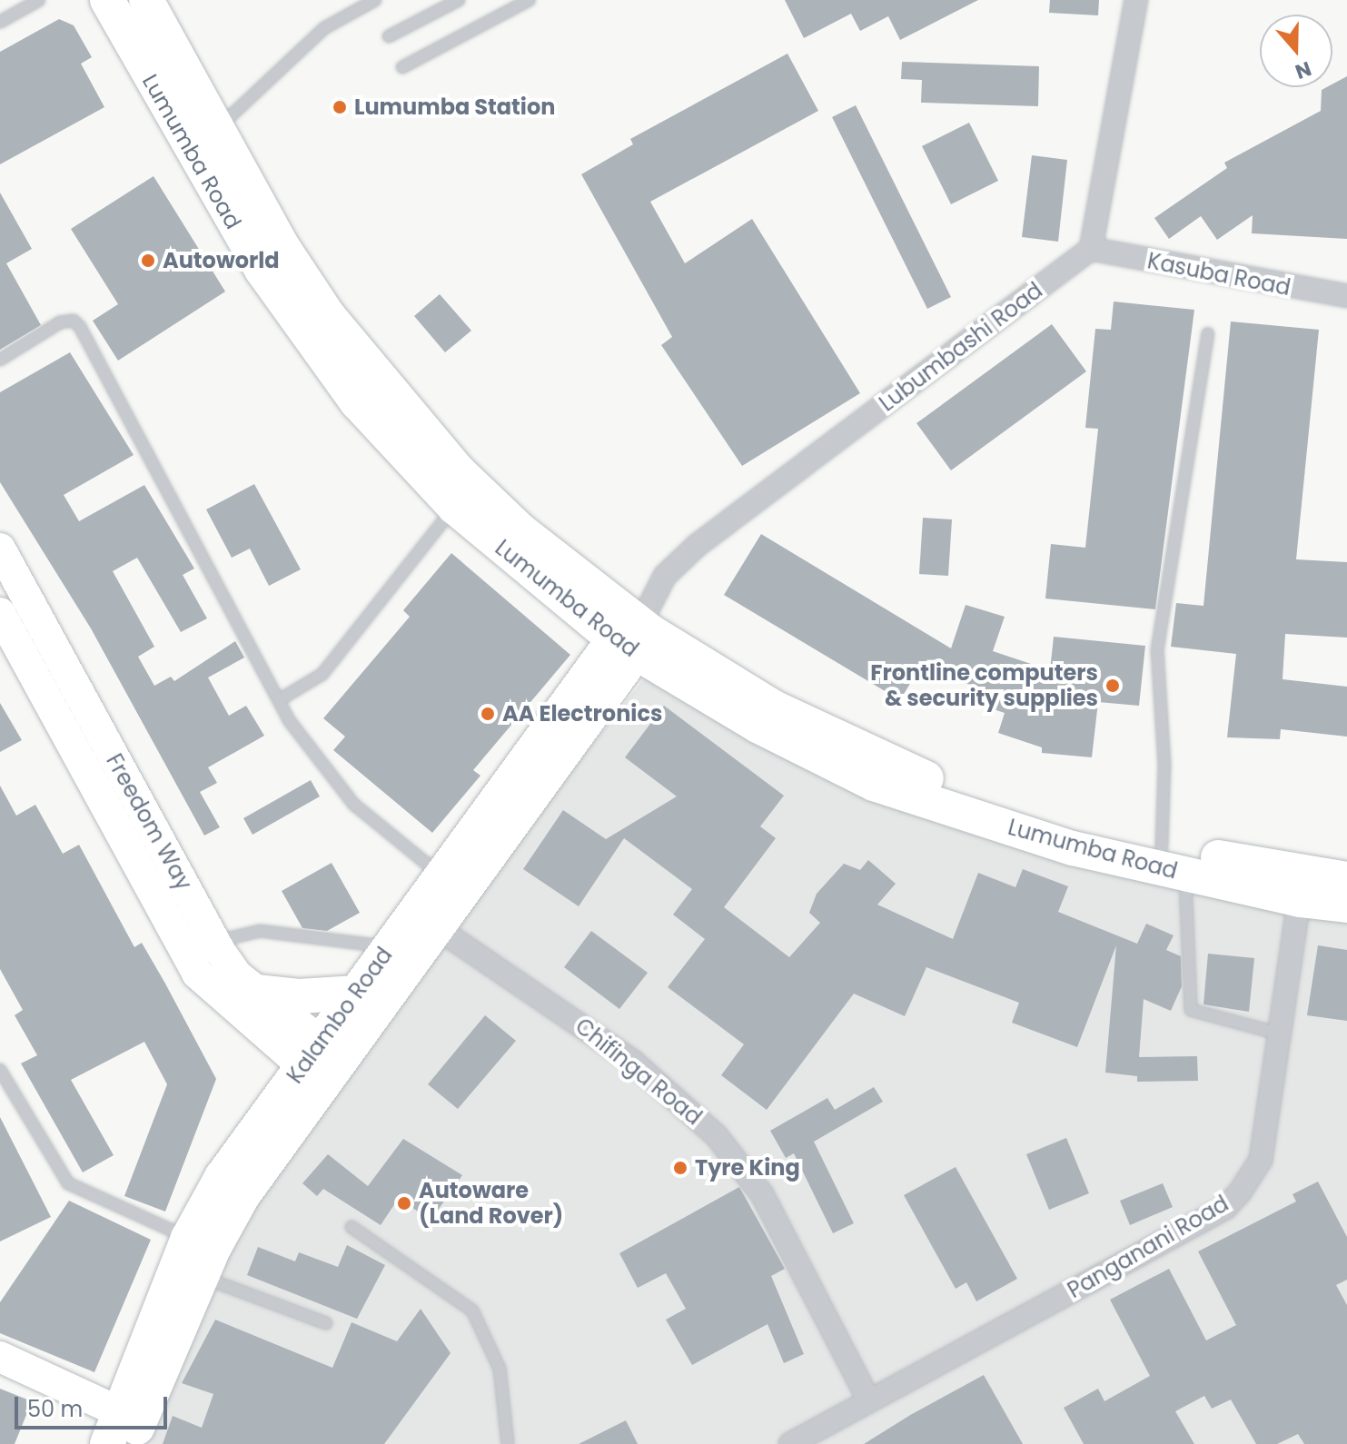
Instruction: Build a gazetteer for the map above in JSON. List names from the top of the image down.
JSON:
{
  "streets": {
    "main road": ["Lumumba Road", "Freedom Way", "Kalambo Road"],
    "street": [
      "Kasuba Road",
      "Lubumbashi Road",
      "Chifinga Road",
      "Panganani Road"
    ]
  },
  "crossings": [
    ["Lumumba Road", "Lubumbashi Road"],
    ["Lumumba Road", "Kalambo Road"],
    ["Lumumba Road", "Panganani Road"],
    ["Kasuba Road", "Lubumbashi Road"],
    ["Lubumbashi Road", "Kalambo Road"],
    ["Freedom Way", "Kalambo Road"],
    ["Kalambo Road", "Chifinga Road"],
    ["Chifinga Road", "Panganani Road"]
  ],
  "places": [
    "Lumumba Station",
    "Autoworld",
    "Frontline computers & security supplies",
    "AA Electronics",
    "Tyre King",
    "Autoware (Land Rover)"
  ],
  "scale_bar": "50 m",
  "north": "bottom"
}
